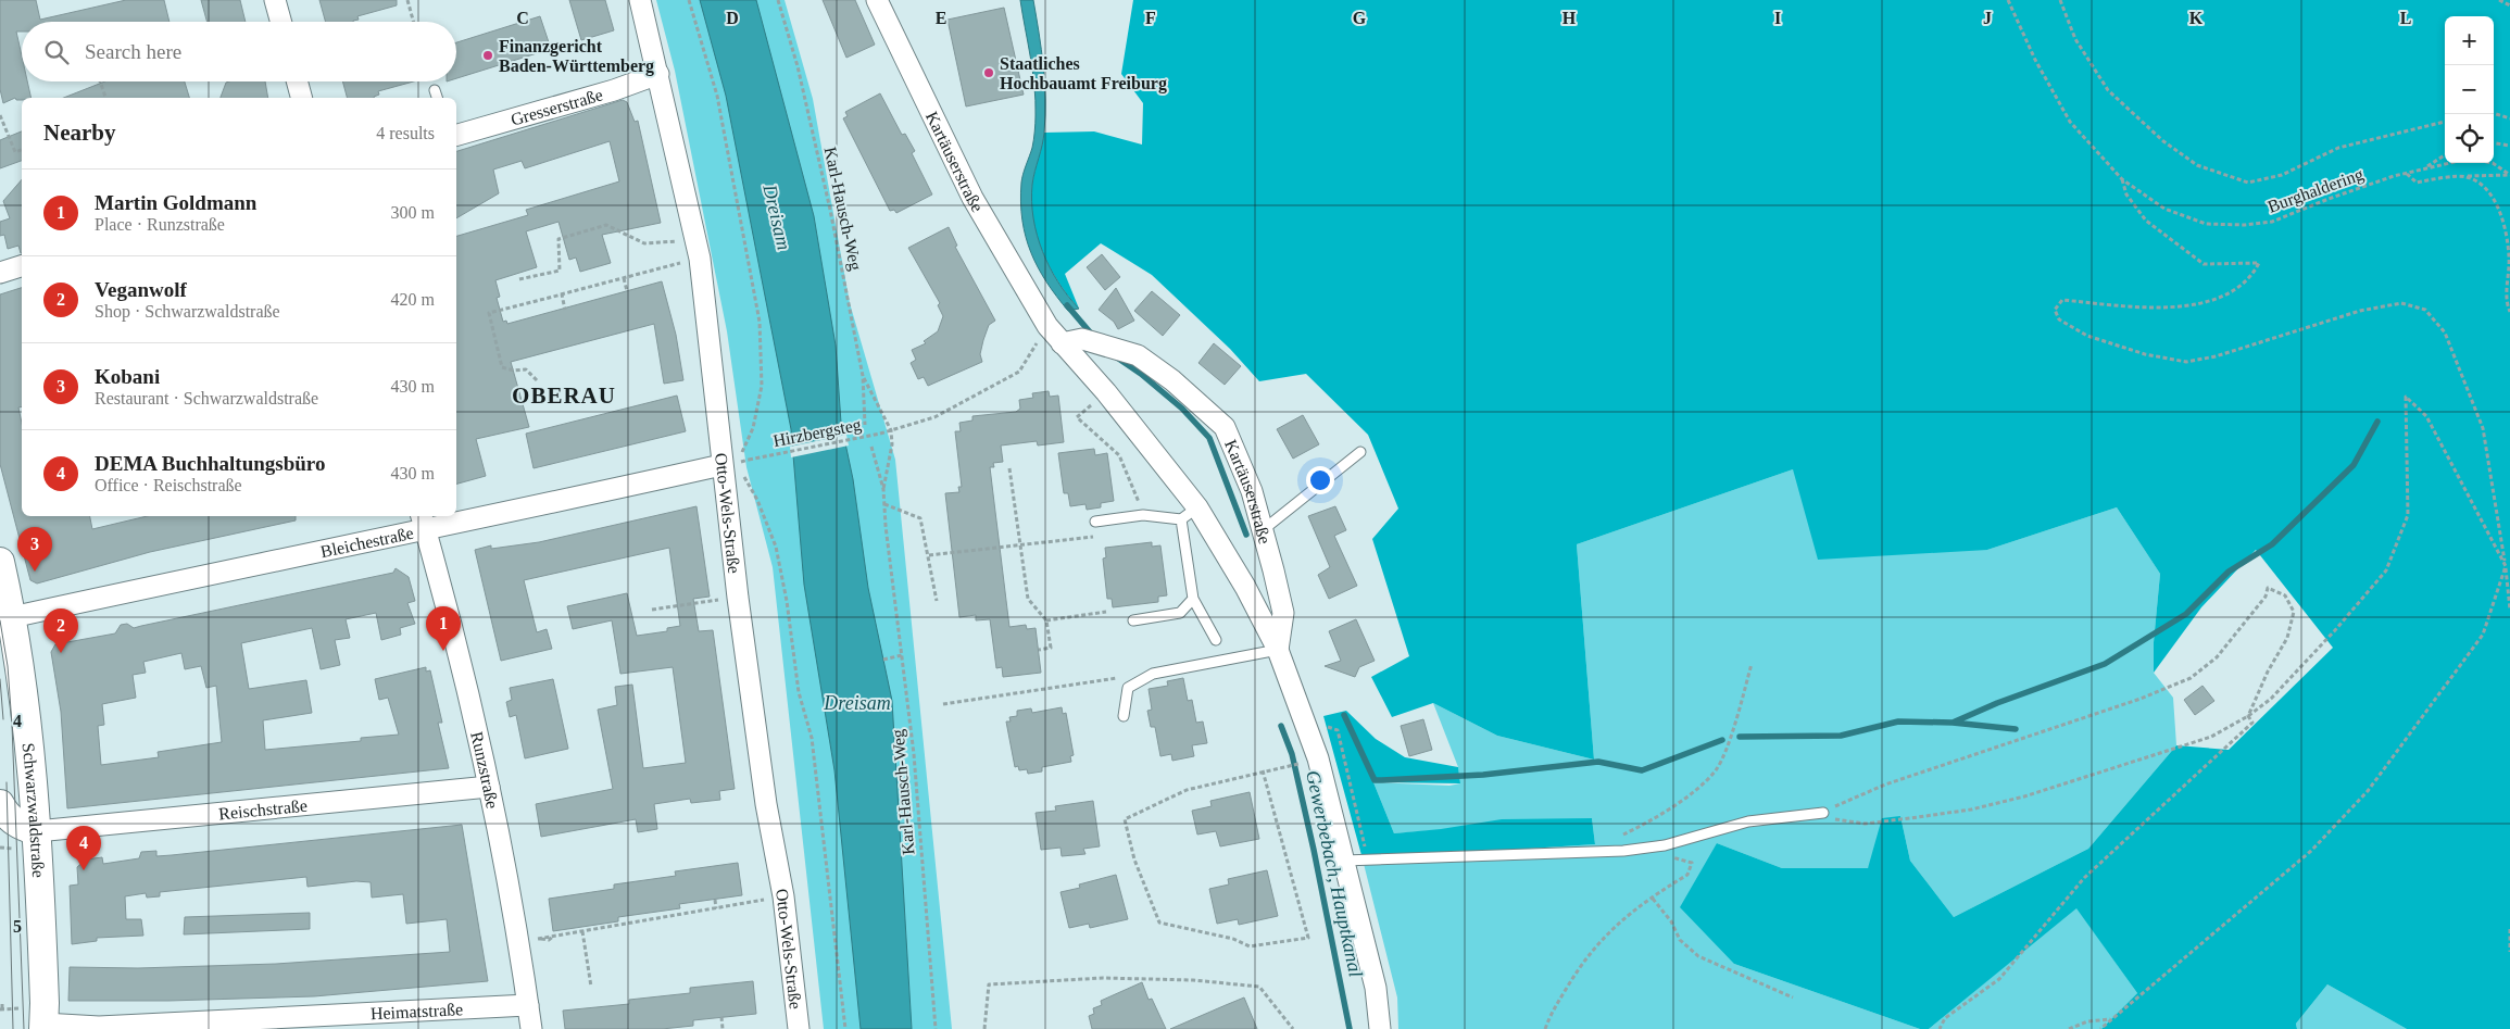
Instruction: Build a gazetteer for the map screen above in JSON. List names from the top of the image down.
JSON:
{
  "streets": {
    "main road": ["Schwarzwaldstraße"],
    "street": [
      "Gresserstraße",
      "Kartäuserstraße",
      "Otto-Wels-Straße",
      "Bleichestraße",
      "Runzstraße",
      "Reischstraße",
      "Heimatstraße"
    ],
    "path": ["Burghaldering", "Karl-Hausch-Weg", "Hirzbergsteg"]
  },
  "crossings": [
    ["Gresserstraße", "Otto-Wels-Straße"],
    ["Kartäuserstraße", "Hirzbergsteg"],
    ["Karl-Hausch-Weg", "Hirzbergsteg"],
    ["Otto-Wels-Straße", "Bleichestraße"],
    ["Bleichestraße", "Runzstraße"],
    ["Bleichestraße", "Schwarzwaldstraße"],
    ["Runzstraße", "Reischstraße"],
    ["Runzstraße", "Heimatstraße"],
    ["Reischstraße", "Schwarzwaldstraße"],
    ["Schwarzwaldstraße", "Heimatstraße"]
  ],
  "districts": ["OBERAU"],
  "water": ["Dreisam", "Gewerbebach, Hauptkanal"],
  "places": ["Finanzgericht Baden-Württemberg", "Staatliches Hochbauamt Freiburg"],
  "page": {
    "map_buttons": ["+", "−"],
    "search": "Search here",
    "heading": ["Nearby", "4 results"],
    "list": [
      {
        "mark": "1",
        "name": "Martin Goldmann",
        "note": "Place · Runzstraße",
        "value": "300 m"
      },
      {
        "mark": "2",
        "name": "Veganwolf",
        "note": "Shop · Schwarzwaldstraße",
        "value": "420 m"
      },
      {
        "mark": "3",
        "name": "Kobani",
        "note": "Restaurant · Schwarzwaldstraße",
        "value": "430 m"
      },
      {
        "mark": "4",
        "name": "DEMA Buchhaltungsbüro",
        "note": "Office · Reischstraße",
        "value": "430 m"
      }
    ],
    "pins": [
      "3",
      "1",
      "2",
      "4"
    ]
  },
  "grid": {
    "columns": [
      "C",
      "D",
      "E",
      "F",
      "G",
      "H",
      "I",
      "J",
      "K",
      "L"
    ],
    "rows": ["4", "5"]
  }
}
